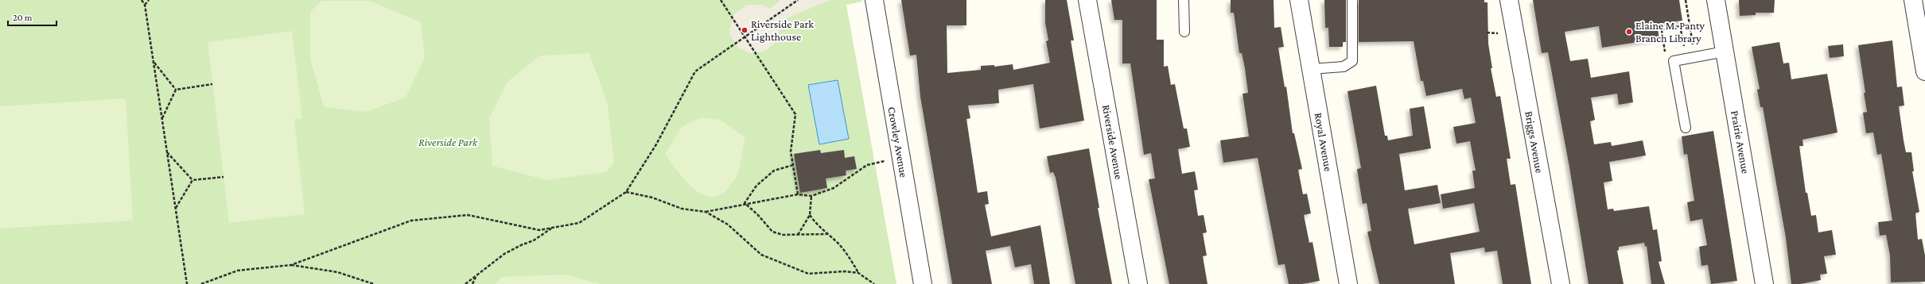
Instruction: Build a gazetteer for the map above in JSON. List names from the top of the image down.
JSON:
{
  "streets": {
    "street": [
      "Crowley Avenue",
      "Riverside Avenue",
      "Royal Avenue",
      "Briggs Avenue",
      "Prairie Avenue"
    ]
  },
  "parks": ["Riverside Park"],
  "places": ["Riverside Park Lighthouse", "Elaine M. Panty Branch Library"],
  "scale_bar": "20 m"
}
